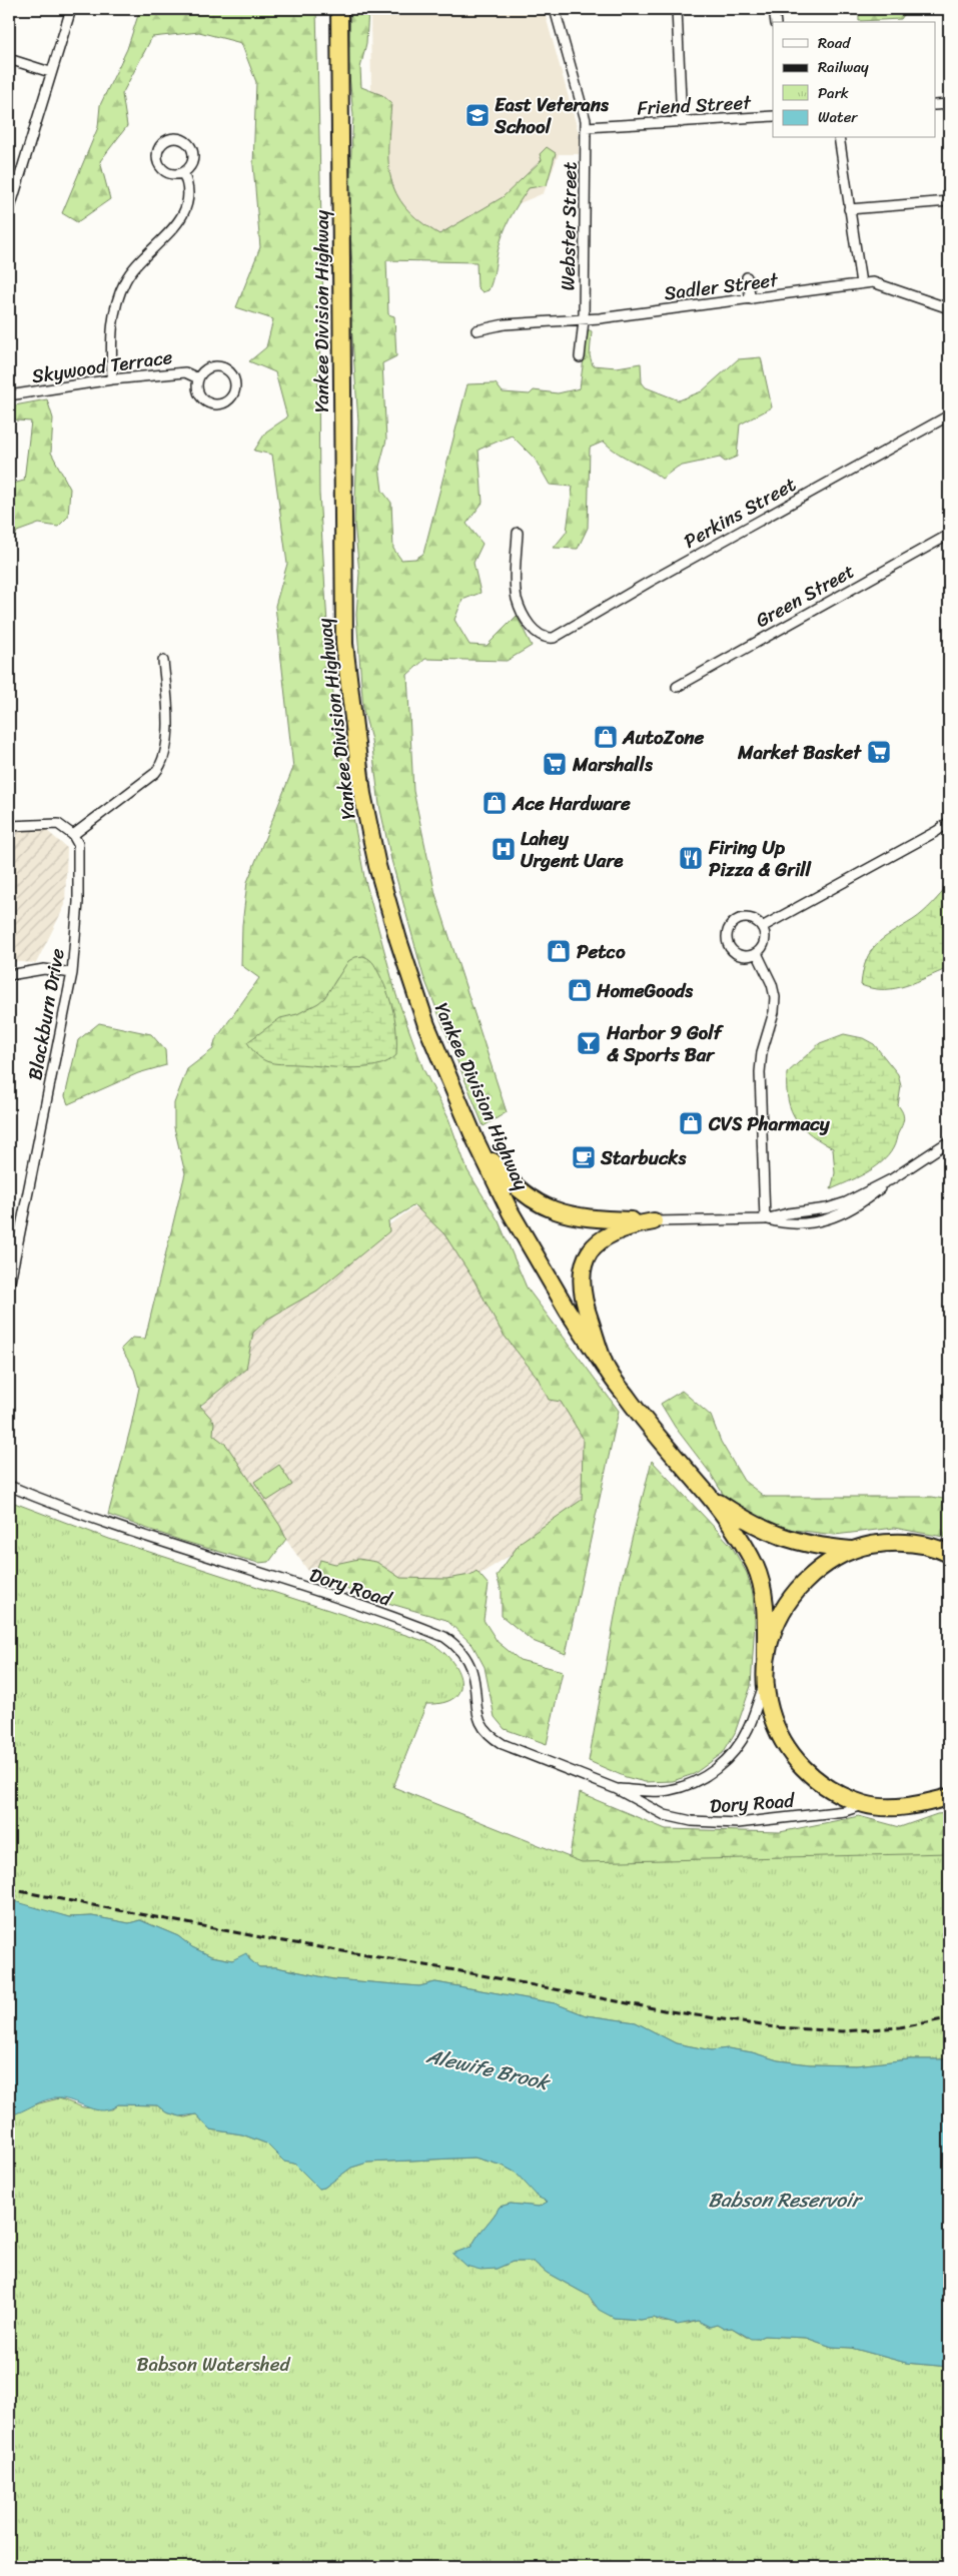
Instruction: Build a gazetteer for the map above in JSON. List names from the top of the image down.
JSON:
{
  "streets": {
    "highway": ["Yankee Division Highway"],
    "street": [
      "Friend Street",
      "Webster Street",
      "Sadler Street",
      "Skywood Terrace",
      "Perkins Street",
      "Green Street",
      "Blackburn Drive",
      "Dory Road"
    ]
  },
  "crossings": [
    ["Friend Street", "Webster Street"],
    ["Webster Street", "Sadler Street"]
  ],
  "water": ["Alewife Brook", "Babson Reservoir"],
  "parks": ["Babson Watershed"],
  "places": {
    "school or university": ["East Veterans School"],
    "shop": [
      "AutoZone",
      "Ace Hardware",
      "Petco",
      "HomeGoods",
      "CVS Pharmacy"
    ],
    "supermarket": ["Market Basket", "Marshalls"],
    "hospital": ["Lahey Urgent Uare"],
    "restaurant": ["Firing Up Pizza & Grill"],
    "bar": ["Harbor 9 Golf & Sports Bar"],
    "cafe": ["Starbucks"]
  },
  "legend": [
    "Road",
    "Railway",
    "Park",
    "Water"
  ]
}
